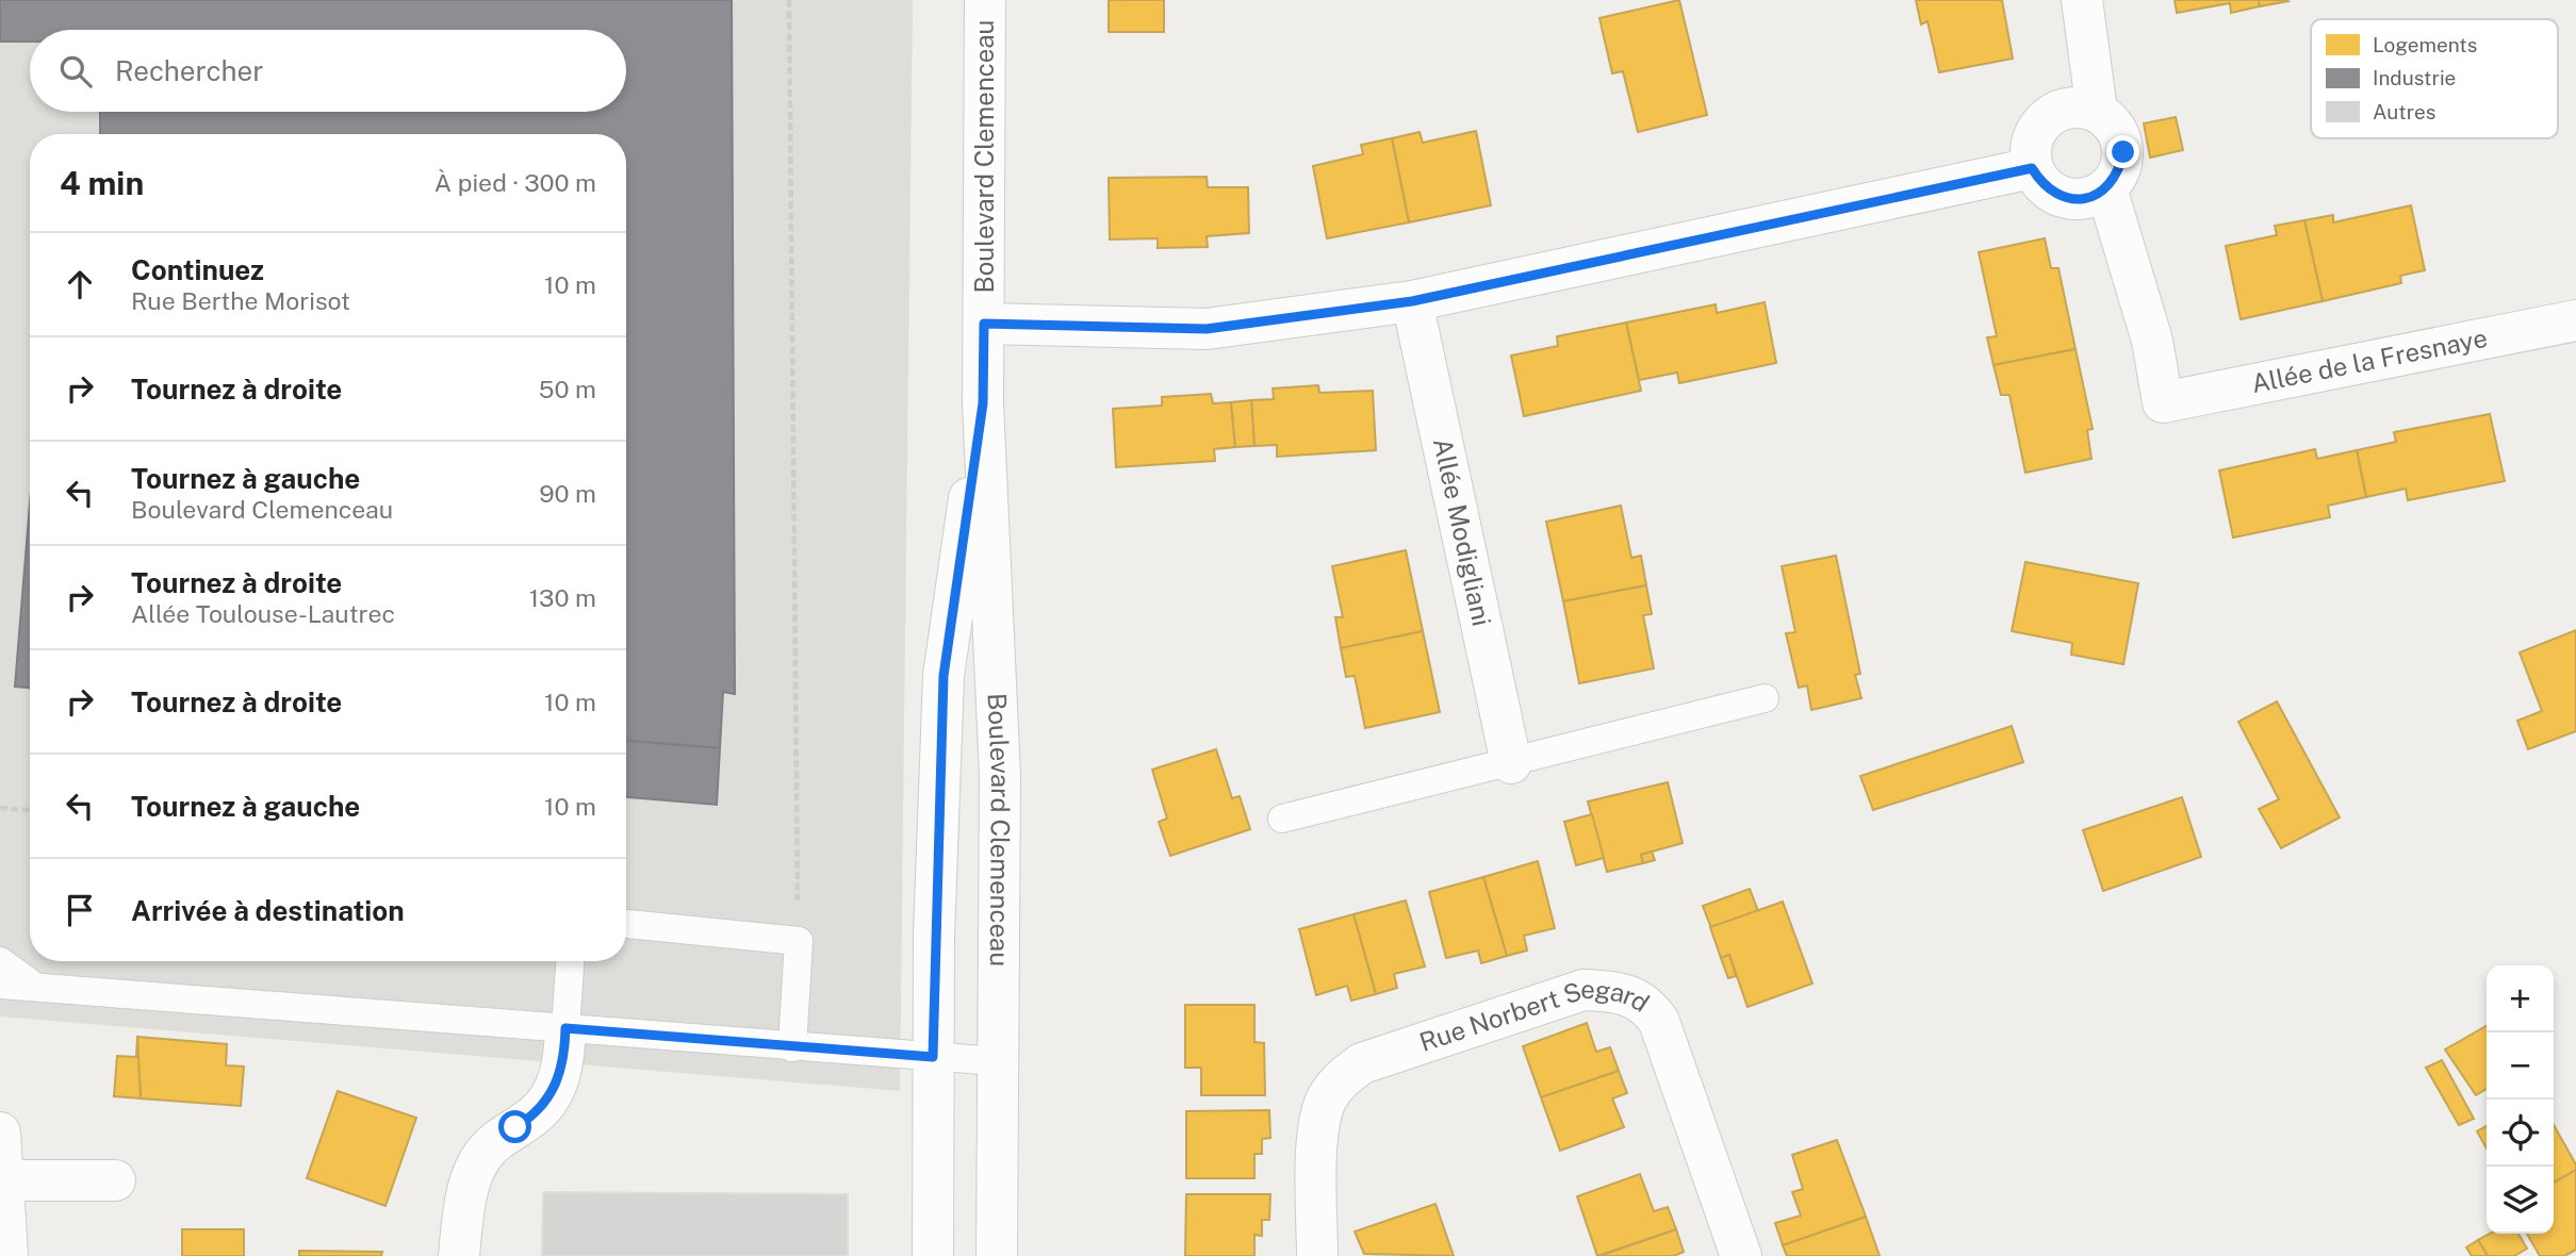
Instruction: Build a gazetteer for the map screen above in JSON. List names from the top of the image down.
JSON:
{
  "streets": {
    "street": [
      "Boulevard Clemenceau",
      "Allée de la Fresnaye",
      "Allée Modigliani",
      "Rue Norbert Segard"
    ]
  },
  "legend": ["Logements", "Industrie", "Autres"],
  "page": {
    "search": "Rechercher",
    "heading": ["4 min", "À pied · 300 m"],
    "list": [
      ["Continuez", "Rue Berthe Morisot", "10 m"],
      ["Tournez à droite", "50 m"],
      ["Tournez à gauche", "Boulevard Clemenceau", "90 m"],
      ["Tournez à droite", "Allée Toulouse-Lautrec", "130 m"],
      ["Tournez à droite", "10 m"],
      ["Tournez à gauche", "10 m"],
      "Arrivée à destination"
    ],
    "map_buttons": ["+", "−"]
  }
}
